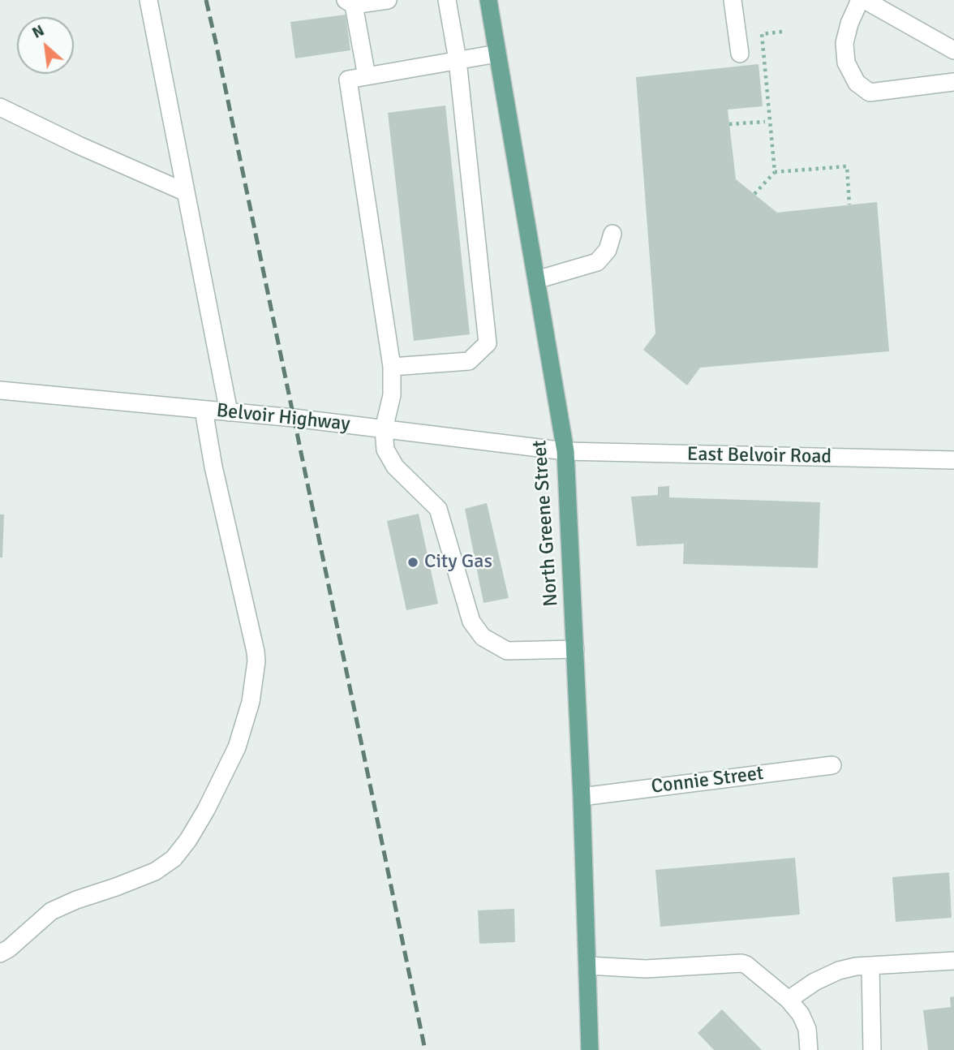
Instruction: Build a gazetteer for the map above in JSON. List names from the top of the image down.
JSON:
{
  "streets": {
    "main road": ["North Greene Street"],
    "street": ["Belvoir Highway", "East Belvoir Road", "Connie Street"]
  },
  "crossings": [
    ["Belvoir Highway", "East Belvoir Road"],
    ["Belvoir Highway", "North Greene Street"],
    ["East Belvoir Road", "North Greene Street"],
    ["North Greene Street", "Connie Street"]
  ],
  "places": ["City Gas"],
  "north": "top left"
}
